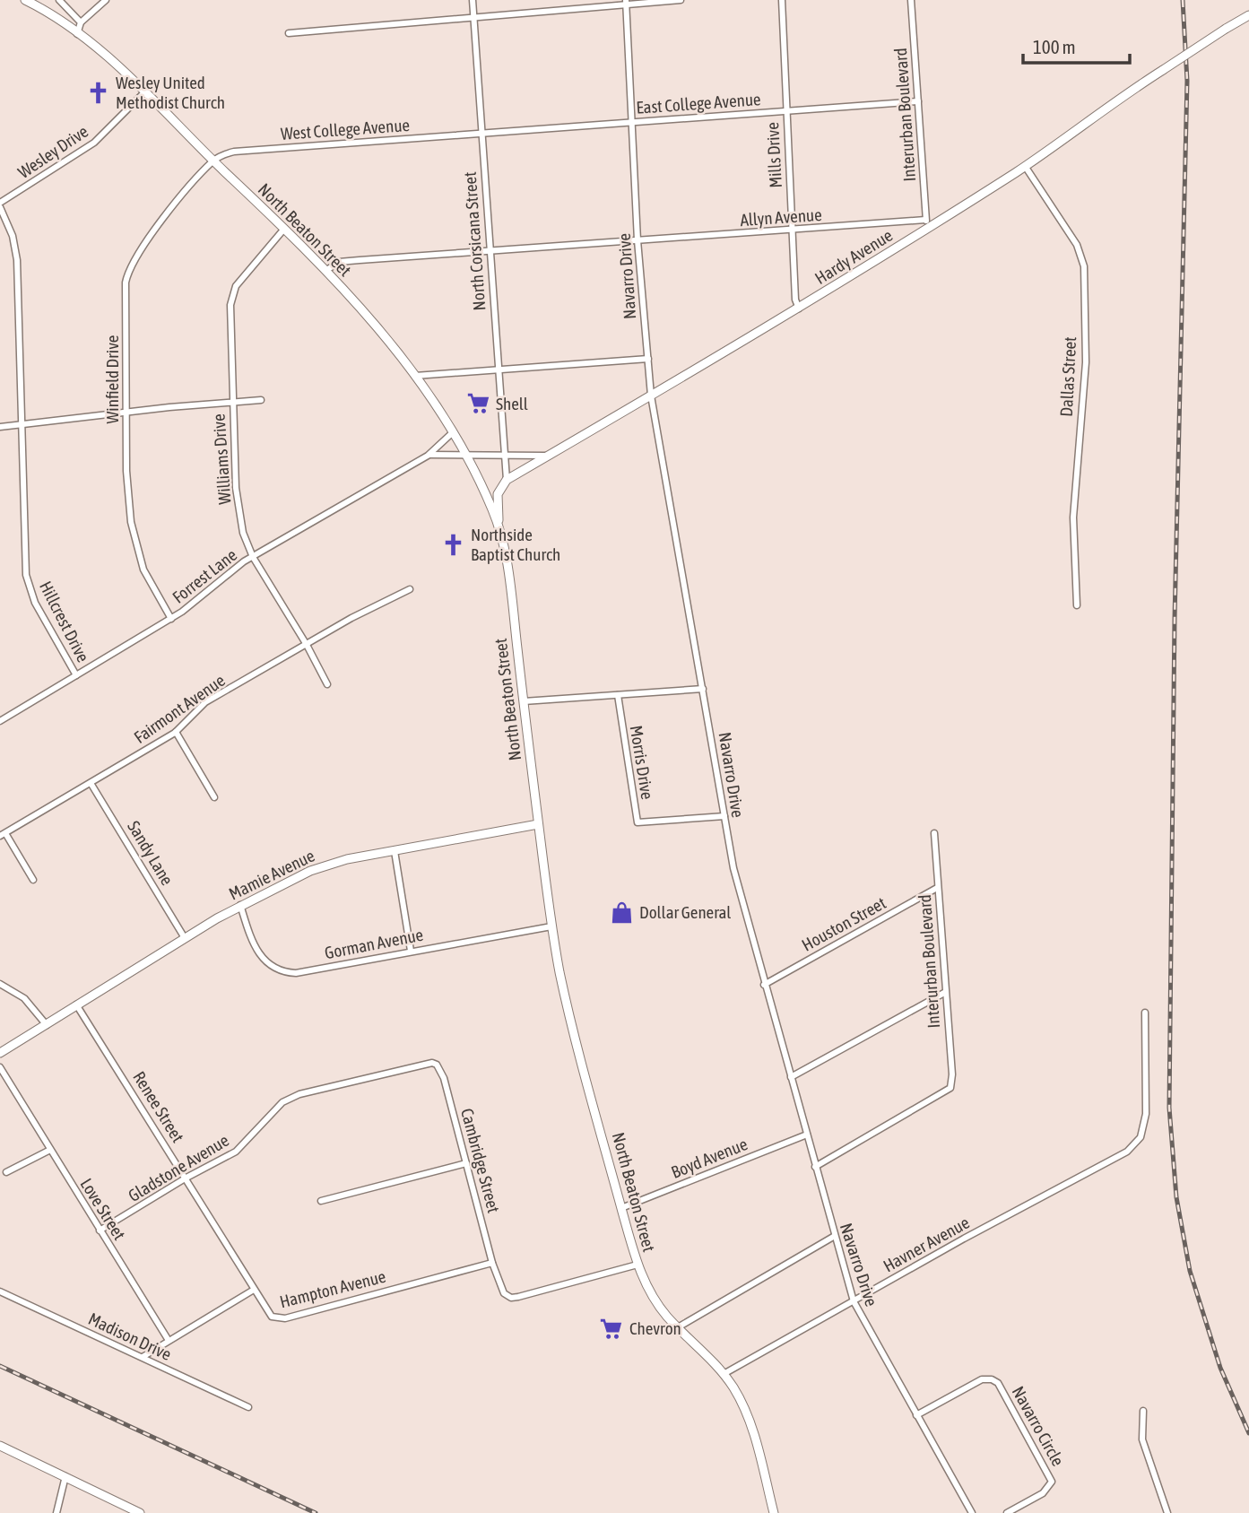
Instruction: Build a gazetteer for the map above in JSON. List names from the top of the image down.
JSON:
{
  "streets": {
    "main road": ["North Beaton Street", "Hardy Avenue", "Mamie Avenue"],
    "street": [
      "East College Avenue",
      "Interurban Boulevard",
      "West College Avenue",
      "Wesley Drive",
      "Mills Drive",
      "Allyn Avenue",
      "North Corsicana Street",
      "Navarro Drive",
      "Dallas Street",
      "Winfield Drive",
      "Williams Drive",
      "Forrest Lane",
      "Hillcrest Drive",
      "Fairmont Avenue",
      "Morris Drive",
      "Sandy Lane",
      "Houston Street",
      "Gorman Avenue",
      "Renee Street",
      "Boyd Avenue",
      "Cambridge Street",
      "Gladstone Avenue",
      "Love Street",
      "Havner Avenue",
      "Hampton Avenue",
      "Madison Drive",
      "Navarro Circle"
    ]
  },
  "crossings": [
    ["East College Avenue", "Interurban Boulevard"],
    ["East College Avenue", "West College Avenue"],
    ["East College Avenue", "Mills Drive"],
    ["East College Avenue", "North Corsicana Street"],
    ["East College Avenue", "Navarro Drive"],
    ["Interurban Boulevard", "Allyn Avenue"],
    ["Interurban Boulevard", "Hardy Avenue"],
    ["Interurban Boulevard", "Navarro Drive"],
    ["Interurban Boulevard", "Houston Street"],
    ["West College Avenue", "North Beaton Street"],
    ["West College Avenue", "North Corsicana Street"],
    ["West College Avenue", "Winfield Drive"],
    ["Wesley Drive", "North Beaton Street"],
    ["Wesley Drive", "Hillcrest Drive"],
    ["Mills Drive", "Allyn Avenue"],
    ["Mills Drive", "Hardy Avenue"],
    ["Allyn Avenue", "North Beaton Street"],
    ["Allyn Avenue", "North Corsicana Street"],
    ["Allyn Avenue", "Hardy Avenue"],
    ["Allyn Avenue", "Navarro Drive"],
    ["North Beaton Street", "Winfield Drive"],
    ["North Beaton Street", "Williams Drive"],
    ["North Beaton Street", "Forrest Lane"],
    ["North Beaton Street", "Mamie Avenue"],
    ["North Beaton Street", "Gorman Avenue"],
    ["North Beaton Street", "Boyd Avenue"],
    ["North Beaton Street", "Cambridge Street"],
    ["North Beaton Street", "Havner Avenue"],
    ["North Corsicana Street", "Hardy Avenue"],
    ["North Corsicana Street", "Forrest Lane"],
    ["Hardy Avenue", "Navarro Drive"],
    ["Hardy Avenue", "Dallas Street"],
    ["Hardy Avenue", "Forrest Lane"],
    ["Navarro Drive", "Morris Drive"],
    ["Navarro Drive", "Houston Street"],
    ["Navarro Drive", "Boyd Avenue"],
    ["Navarro Drive", "Havner Avenue"],
    ["Navarro Drive", "Navarro Circle"],
    ["Winfield Drive", "Forrest Lane"],
    ["Williams Drive", "Forrest Lane"],
    ["Williams Drive", "Fairmont Avenue"],
    ["Forrest Lane", "Hillcrest Drive"],
    ["Fairmont Avenue", "Sandy Lane"],
    ["Sandy Lane", "Mamie Avenue"],
    ["Mamie Avenue", "Gorman Avenue"],
    ["Mamie Avenue", "Renee Street"],
    ["Renee Street", "Gladstone Avenue"],
    ["Renee Street", "Hampton Avenue"],
    ["Cambridge Street", "Gladstone Avenue"],
    ["Cambridge Street", "Hampton Avenue"],
    ["Gladstone Avenue", "Love Street"],
    ["Love Street", "Hampton Avenue"]
  ],
  "places": {
    "church": ["Wesley United Methodist Church", "Northside Baptist Church"],
    "supermarket": ["Shell", "Chevron"],
    "shop": ["Dollar General"]
  },
  "scale_bar": "100 m"
}
